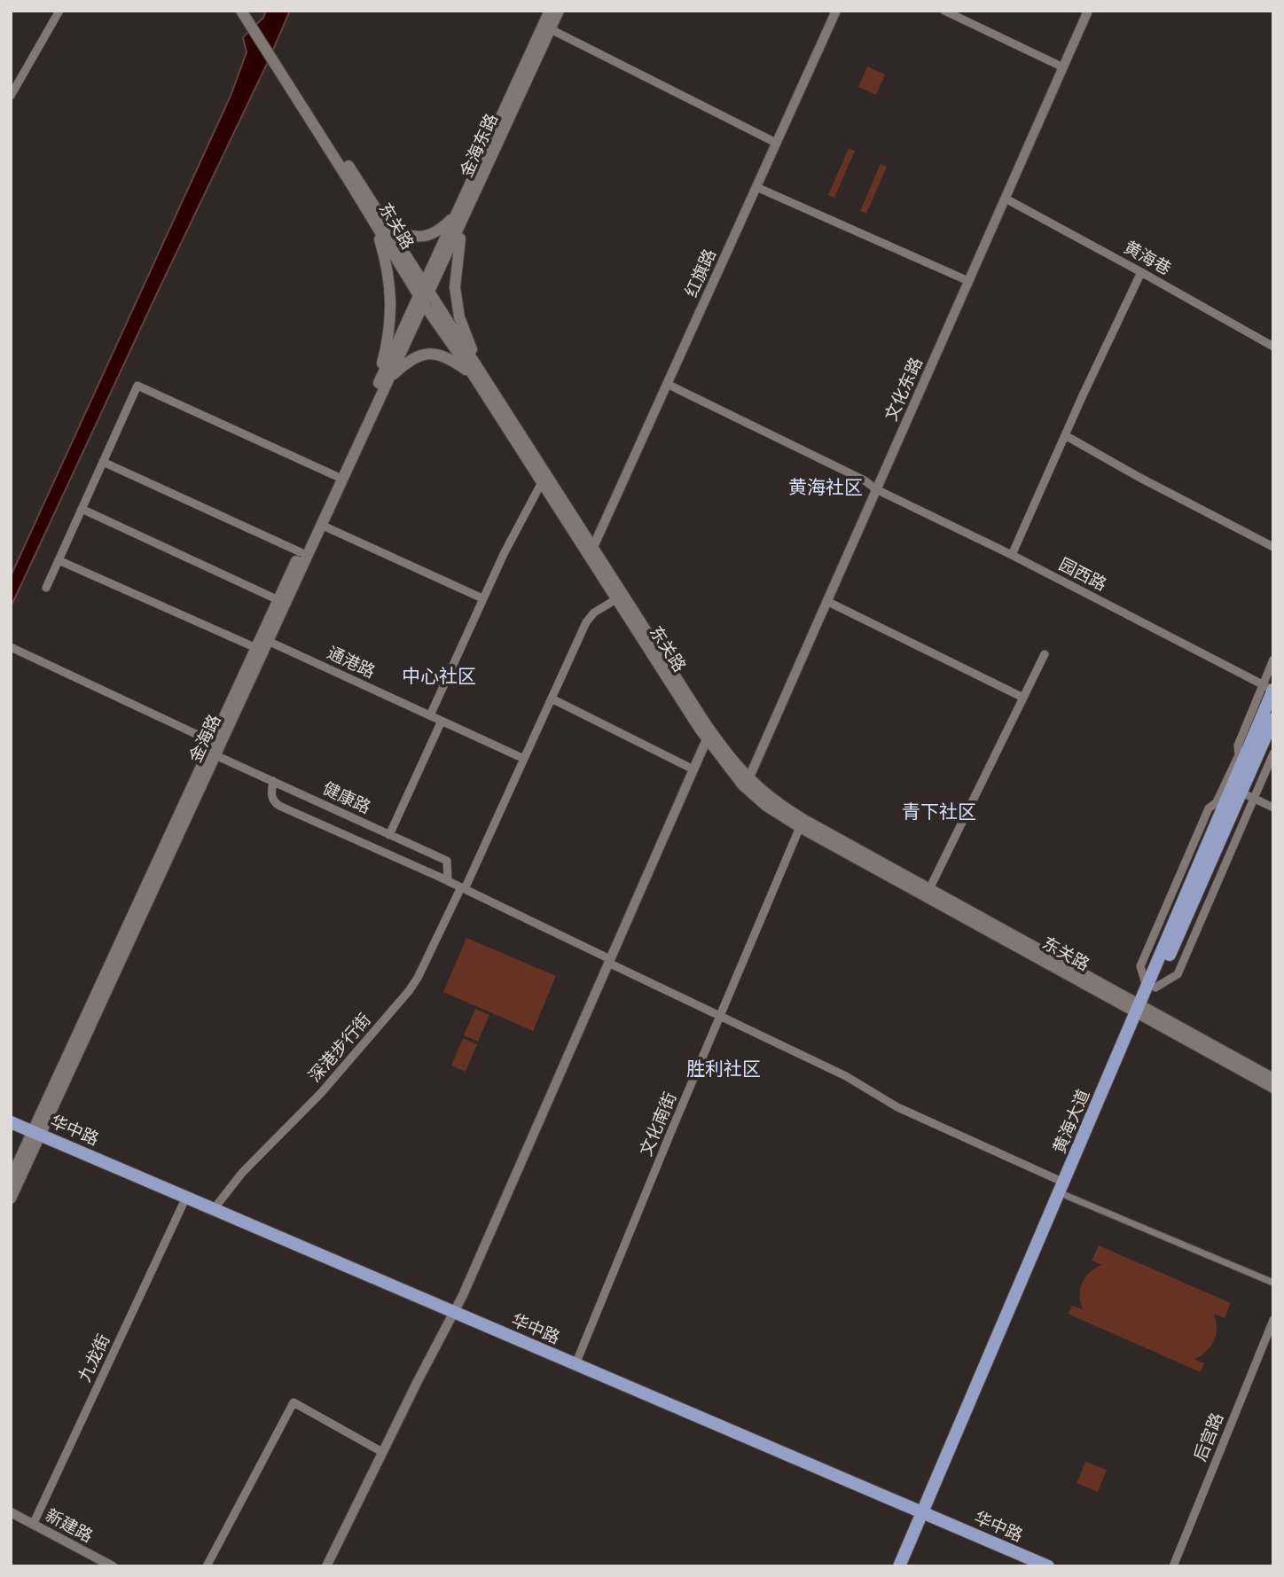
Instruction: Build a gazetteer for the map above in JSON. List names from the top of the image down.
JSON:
{
  "streets": {
    "main road": [
      "金海东路",
      "东关路",
      "金海路",
      "黄海大道",
      "华中路"
    ],
    "street": [
      "黄海巷",
      "红旗路",
      "文化东路",
      "园西路",
      "通港路",
      "健康路",
      "深港步行街",
      "文化南街",
      "九龙街",
      "后宫路",
      "新建路"
    ]
  },
  "crossings": [
    ["金海东路", "东关路"],
    ["金海东路", "金海路"],
    ["东关路", "红旗路"],
    ["东关路", "文化东路"],
    ["东关路", "金海路"],
    ["东关路", "深港步行街"],
    ["东关路", "黄海大道"],
    ["东关路", "文化南街"],
    ["黄海巷", "文化东路"],
    ["红旗路", "园西路"],
    ["文化东路", "园西路"],
    ["园西路", "黄海大道"],
    ["通港路", "金海路"],
    ["通港路", "深港步行街"],
    ["金海路", "健康路"],
    ["金海路", "华中路"],
    ["深港步行街", "华中路"],
    ["黄海大道", "华中路"],
    ["文化南街", "华中路"],
    ["华中路", "九龙街"],
    ["九龙街", "新建路"]
  ],
  "districts": [
    "黄海社区",
    "中心社区",
    "青下社区",
    "胜利社区"
  ]
}
